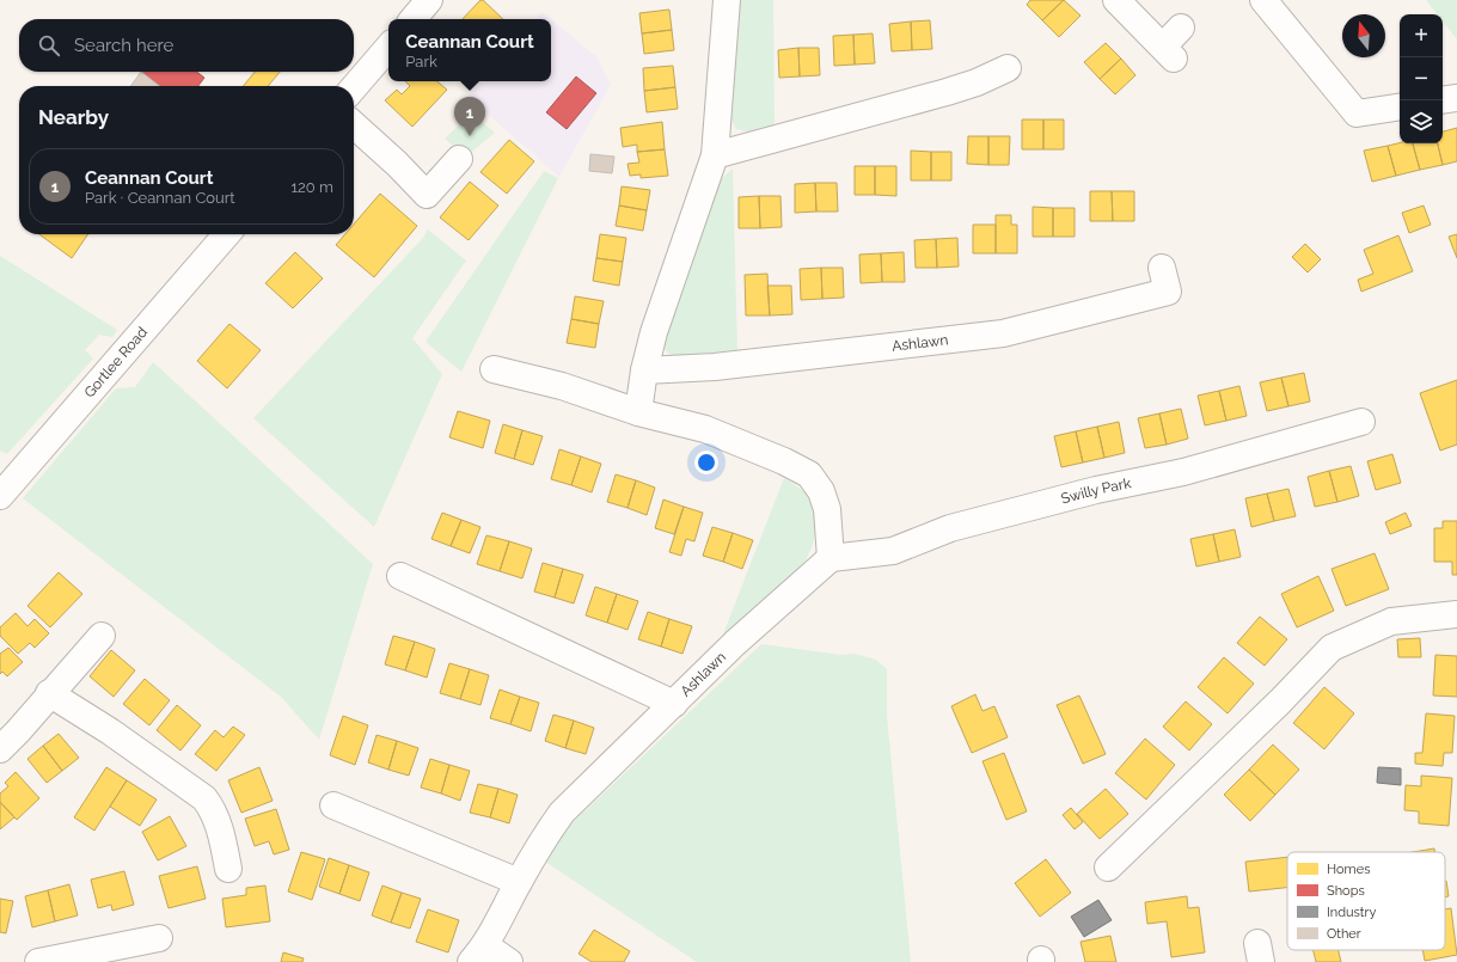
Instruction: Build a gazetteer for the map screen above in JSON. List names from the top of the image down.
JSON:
{
  "streets": {
    "street": ["Ashlawn", "Gortlee Road", "Swilly Park"]
  },
  "crossings": [
    ["Ashlawn", "Swilly Park"]
  ],
  "legend": [
    "Homes",
    "Shops",
    "Industry",
    "Other"
  ],
  "north": "top",
  "page": {
    "map_buttons": ["+", "−"],
    "popup": ["Ceannan Court", "Park"],
    "search": "Search here",
    "heading": "Nearby",
    "pins": "1",
    "list": [
      {
        "mark": "1",
        "name": "Ceannan Court",
        "note": "Park · Ceannan Court",
        "value": "120 m"
      }
    ]
  }
}
